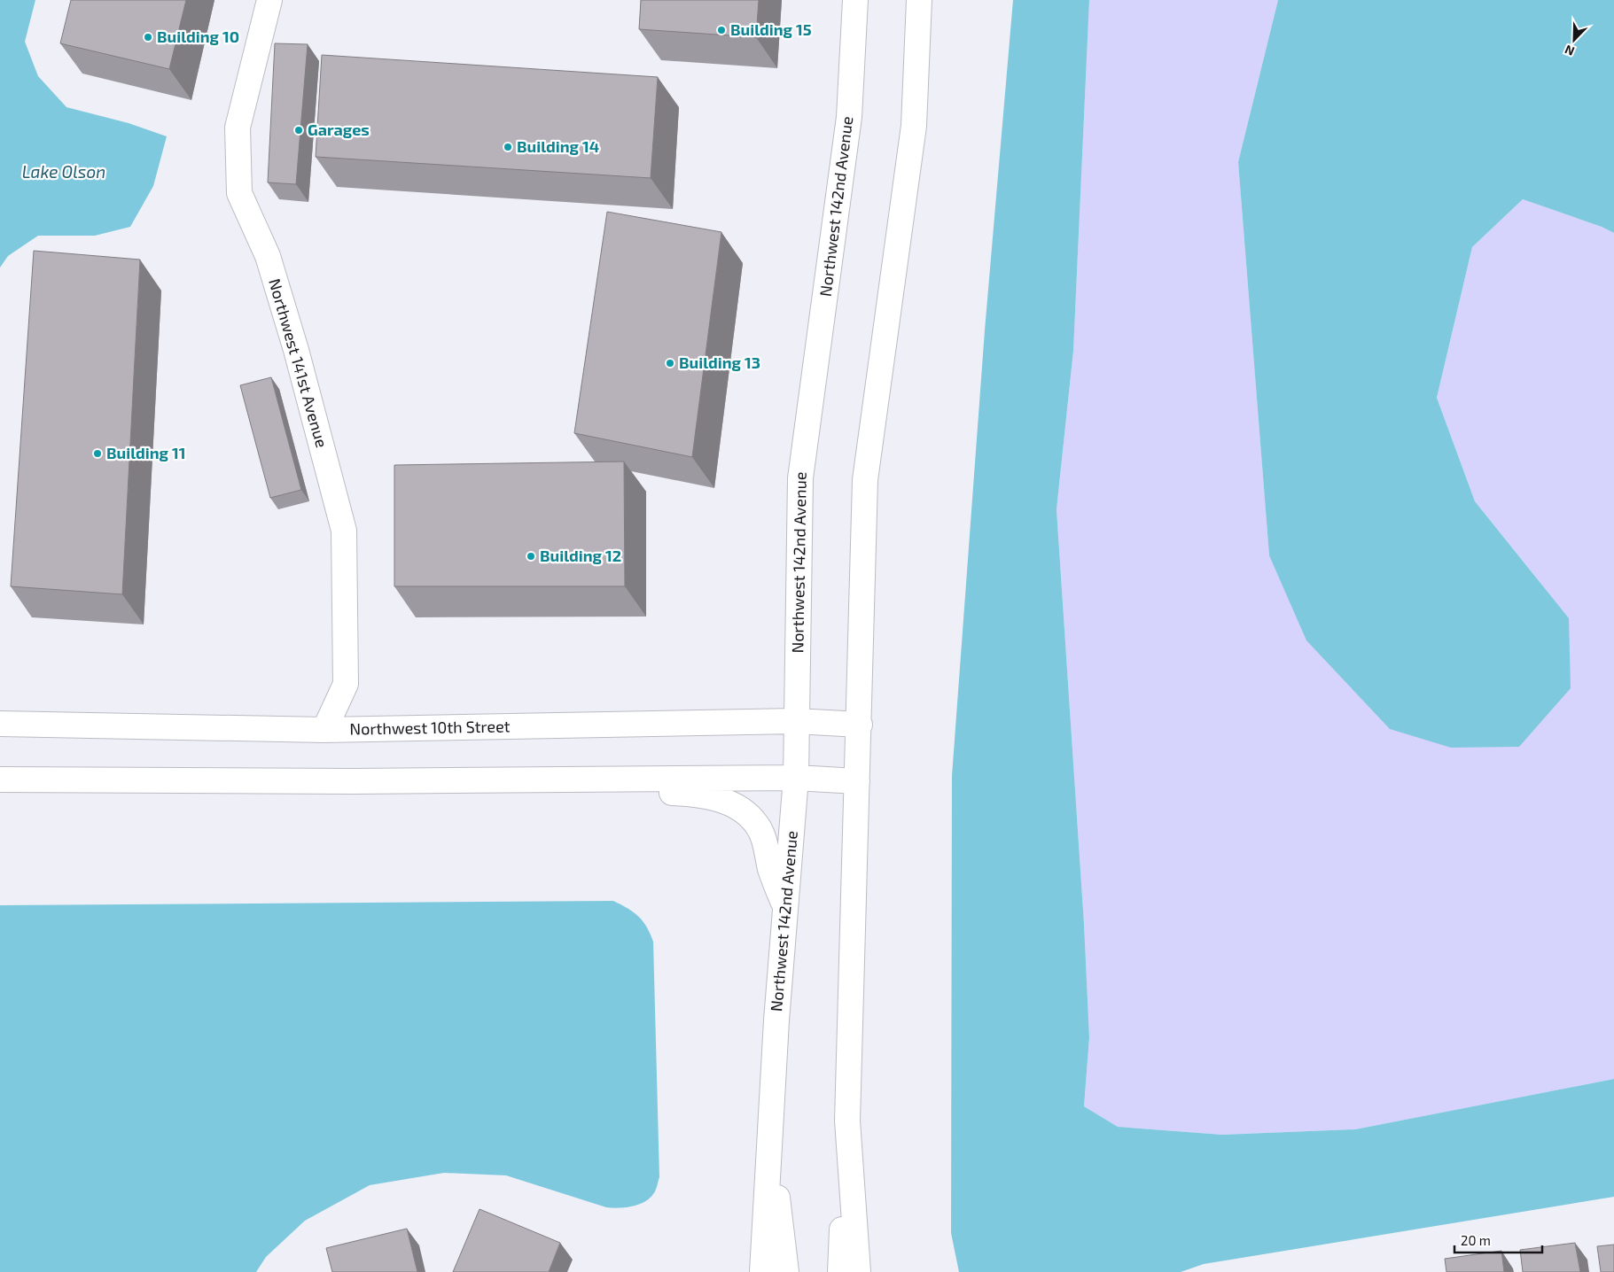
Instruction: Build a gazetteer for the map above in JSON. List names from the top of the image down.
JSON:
{
  "streets": {
    "street": ["Northwest 142nd Avenue", "Northwest 141st Avenue", "Northwest 10th Street"]
  },
  "crossings": [
    ["Northwest 142nd Avenue", "Northwest 10th Street"],
    ["Northwest 141st Avenue", "Northwest 10th Street"]
  ],
  "water": ["Lake Olson"],
  "places": [
    "Building 15",
    "Building 10",
    "Garages",
    "Building 14",
    "Building 13",
    "Building 11",
    "Building 12"
  ],
  "scale_bar": "20 m",
  "north": "bottom left"
}
